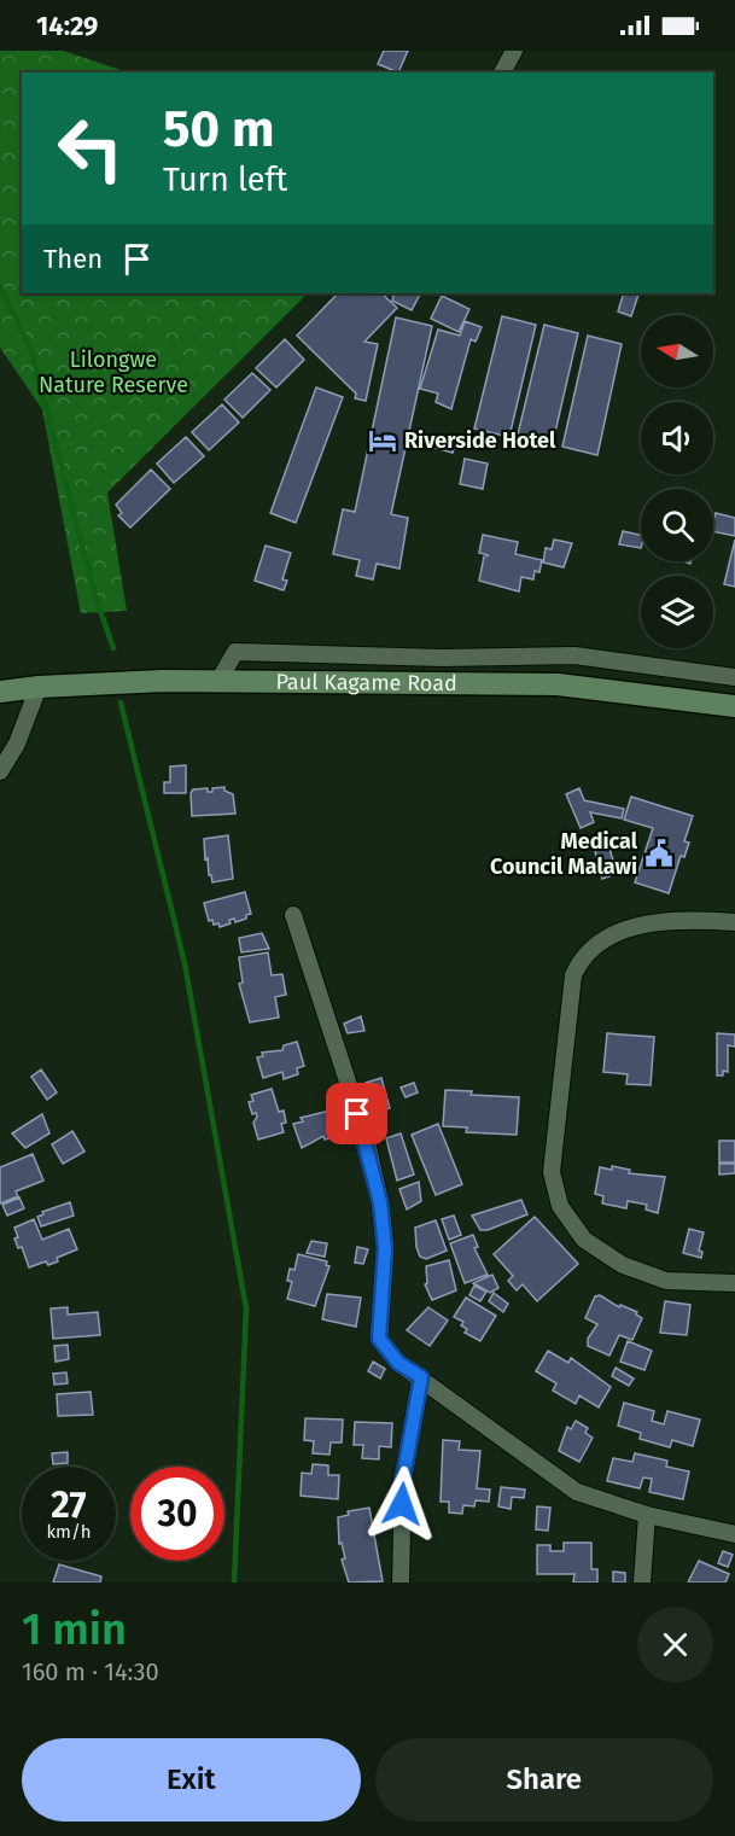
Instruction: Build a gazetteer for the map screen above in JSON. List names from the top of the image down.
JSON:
{
  "streets": {
    "street": ["Paul Kagame Road"]
  },
  "parks": ["Lilongwe Nature Reserve"],
  "places": {
    "hotel": ["Riverside Hotel"],
    "public building": ["Medical Council Malawi"]
  },
  "north": "left",
  "page": {
    "status": "14:29",
    "turn": ["50 m", "Turn left"],
    "then": "Then",
    "speed": "27 km/h",
    "limit": "30",
    "heading": ["1 min", "160 m · 14:30"],
    "buttons": ["Exit", "Share"]
  }
}
